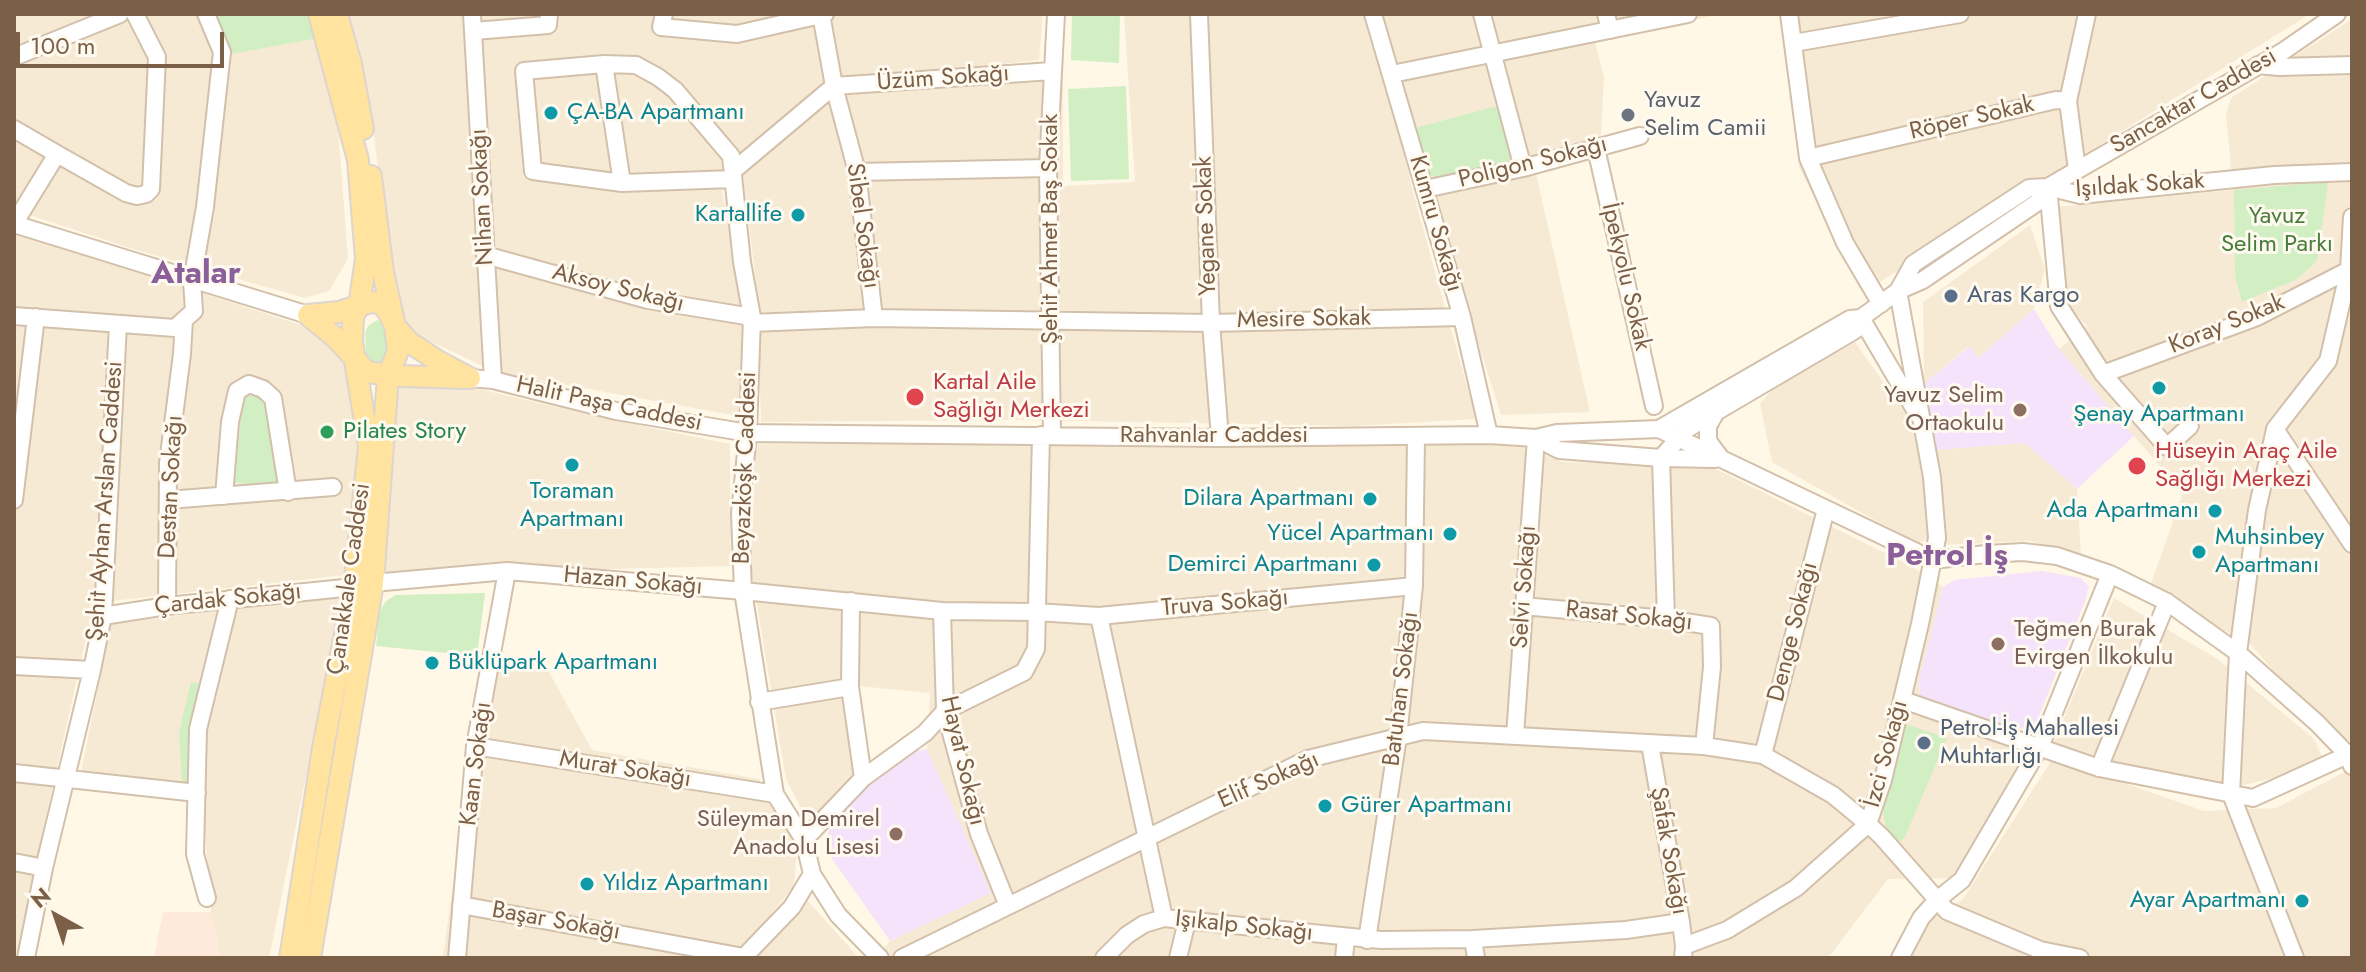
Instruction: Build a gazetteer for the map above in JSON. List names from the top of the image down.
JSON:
{
  "streets": {
    "main road": ["Çanakkale Caddesi"],
    "street": [
      "Üzüm Sokağı",
      "Sancaktar Caddesi",
      "Röper Sokak",
      "Poligon Sokağı",
      "Işıldak Sokak",
      "Nihan Sokağı",
      "Kumru Sokağı",
      "Sibel Sokağı",
      "Yegane Sokak",
      "Şehit Ahmet Baş Sokak",
      "İpekyolu Sokak",
      "Aksoy Sokağı",
      "Mesire Sokak",
      "Koray Sokak",
      "Halit Paşa Caddesi",
      "Rahvanlar Caddesi",
      "Beyazköşk Caddesi",
      "Destan Sokağı",
      "Şehit Ayhan Arslan Caddesi",
      "Hazan Sokağı",
      "Selvi Sokağı",
      "Çardak Sokağı",
      "Truva Sokağı",
      "Rasat Sokağı",
      "Denge Sokağı",
      "Batuhan Sokağı",
      "İzci Sokağı",
      "Hayat Sokağı",
      "Kaan Sokağı",
      "Murat Sokağı",
      "Elif Sokağı",
      "Şafak Sokağı",
      "Başar Sokağı",
      "Işıkalp Sokağı"
    ]
  },
  "crossings": [
    ["Üzüm Sokağı", "Sibel Sokağı"],
    ["Üzüm Sokağı", "Şehit Ahmet Baş Sokak"],
    ["Sancaktar Caddesi", "Röper Sokak"],
    ["Sancaktar Caddesi", "Işıldak Sokak"],
    ["Sancaktar Caddesi", "İzci Sokağı"],
    ["Poligon Sokağı", "Kumru Sokağı"],
    ["Poligon Sokağı", "İpekyolu Sokak"],
    ["Işıldak Sokak", "Koray Sokak"],
    ["Nihan Sokağı", "Aksoy Sokağı"],
    ["Nihan Sokağı", "Halit Paşa Caddesi"],
    ["Kumru Sokağı", "Mesire Sokak"],
    ["Kumru Sokağı", "Rahvanlar Caddesi"],
    ["Sibel Sokağı", "Aksoy Sokağı"],
    ["Sibel Sokağı", "Mesire Sokak"],
    ["Sibel Sokağı", "Beyazköşk Caddesi"],
    ["Yegane Sokak", "Mesire Sokak"],
    ["Yegane Sokak", "Rahvanlar Caddesi"],
    ["Şehit Ahmet Baş Sokak", "Mesire Sokak"],
    ["Şehit Ahmet Baş Sokak", "Rahvanlar Caddesi"],
    ["Şehit Ahmet Baş Sokak", "Beyazköşk Caddesi"],
    ["Şehit Ahmet Baş Sokak", "Hazan Sokağı"],
    ["Şehit Ahmet Baş Sokak", "Truva Sokağı"],
    ["Şehit Ahmet Baş Sokak", "Hayat Sokağı"],
    ["Aksoy Sokağı", "Beyazköşk Caddesi"],
    ["Halit Paşa Caddesi", "Rahvanlar Caddesi"],
    ["Halit Paşa Caddesi", "Beyazköşk Caddesi"],
    ["Rahvanlar Caddesi", "Beyazköşk Caddesi"],
    ["Rahvanlar Caddesi", "Selvi Sokağı"],
    ["Rahvanlar Caddesi", "Batuhan Sokağı"],
    ["Beyazköşk Caddesi", "Hazan Sokağı"],
    ["Beyazköşk Caddesi", "Murat Sokağı"],
    ["Destan Sokağı", "Çardak Sokağı"],
    ["Şehit Ayhan Arslan Caddesi", "Çardak Sokağı"],
    ["Çanakkale Caddesi", "Hazan Sokağı"],
    ["Çanakkale Caddesi", "Çardak Sokağı"],
    ["Hazan Sokağı", "Çardak Sokağı"],
    ["Hazan Sokağı", "Truva Sokağı"],
    ["Hazan Sokağı", "Hayat Sokağı"],
    ["Hazan Sokağı", "Kaan Sokağı"],
    ["Selvi Sokağı", "Rasat Sokağı"],
    ["Selvi Sokağı", "Elif Sokağı"],
    ["Truva Sokağı", "Batuhan Sokağı"],
    ["Truva Sokağı", "Işıkalp Sokağı"],
    ["Rasat Sokağı", "Elif Sokağı"],
    ["Denge Sokağı", "Elif Sokağı"],
    ["Batuhan Sokağı", "Elif Sokağı"],
    ["Batuhan Sokağı", "Işıkalp Sokağı"],
    ["İzci Sokağı", "Şafak Sokağı"],
    ["Hayat Sokağı", "Elif Sokağı"],
    ["Kaan Sokağı", "Murat Sokağı"],
    ["Kaan Sokağı", "Başar Sokağı"],
    ["Elif Sokağı", "Şafak Sokağı"],
    ["Elif Sokağı", "Işıkalp Sokağı"],
    ["Şafak Sokağı", "Işıkalp Sokağı"]
  ],
  "districts": ["Atalar", "Petrol İş"],
  "parks": ["Yavuz Selim Parkı"],
  "places": [
    "ÇA-BA Apartmanı",
    "Yavuz Selim Camii",
    "Kartallife",
    "Aras Kargo",
    "Şenay Apartmanı",
    "Kartal Aile Sağlığı Merkezi",
    "Yavuz Selim Ortaokulu",
    "Pilates Story",
    "Toraman Apartmanı",
    "Hüseyin Araç Aile Sağlığı Merkezi",
    "Dilara Apartmanı",
    "Ada Apartmanı",
    "Yücel Apartmanı",
    "Muhsinbey Apartmanı",
    "Demirci Apartmanı",
    "Teğmen Burak Evirgen İlkokulu",
    "Büklüpark Apartmanı",
    "Petrol-İş Mahallesi Muhtarlığı",
    "Gürer Apartmanı",
    "Süleyman Demirel Anadolu Lisesi",
    "Yıldız Apartmanı",
    "Ayar Apartmanı"
  ],
  "scale_bar": "100 m",
  "north": "top left"
}
